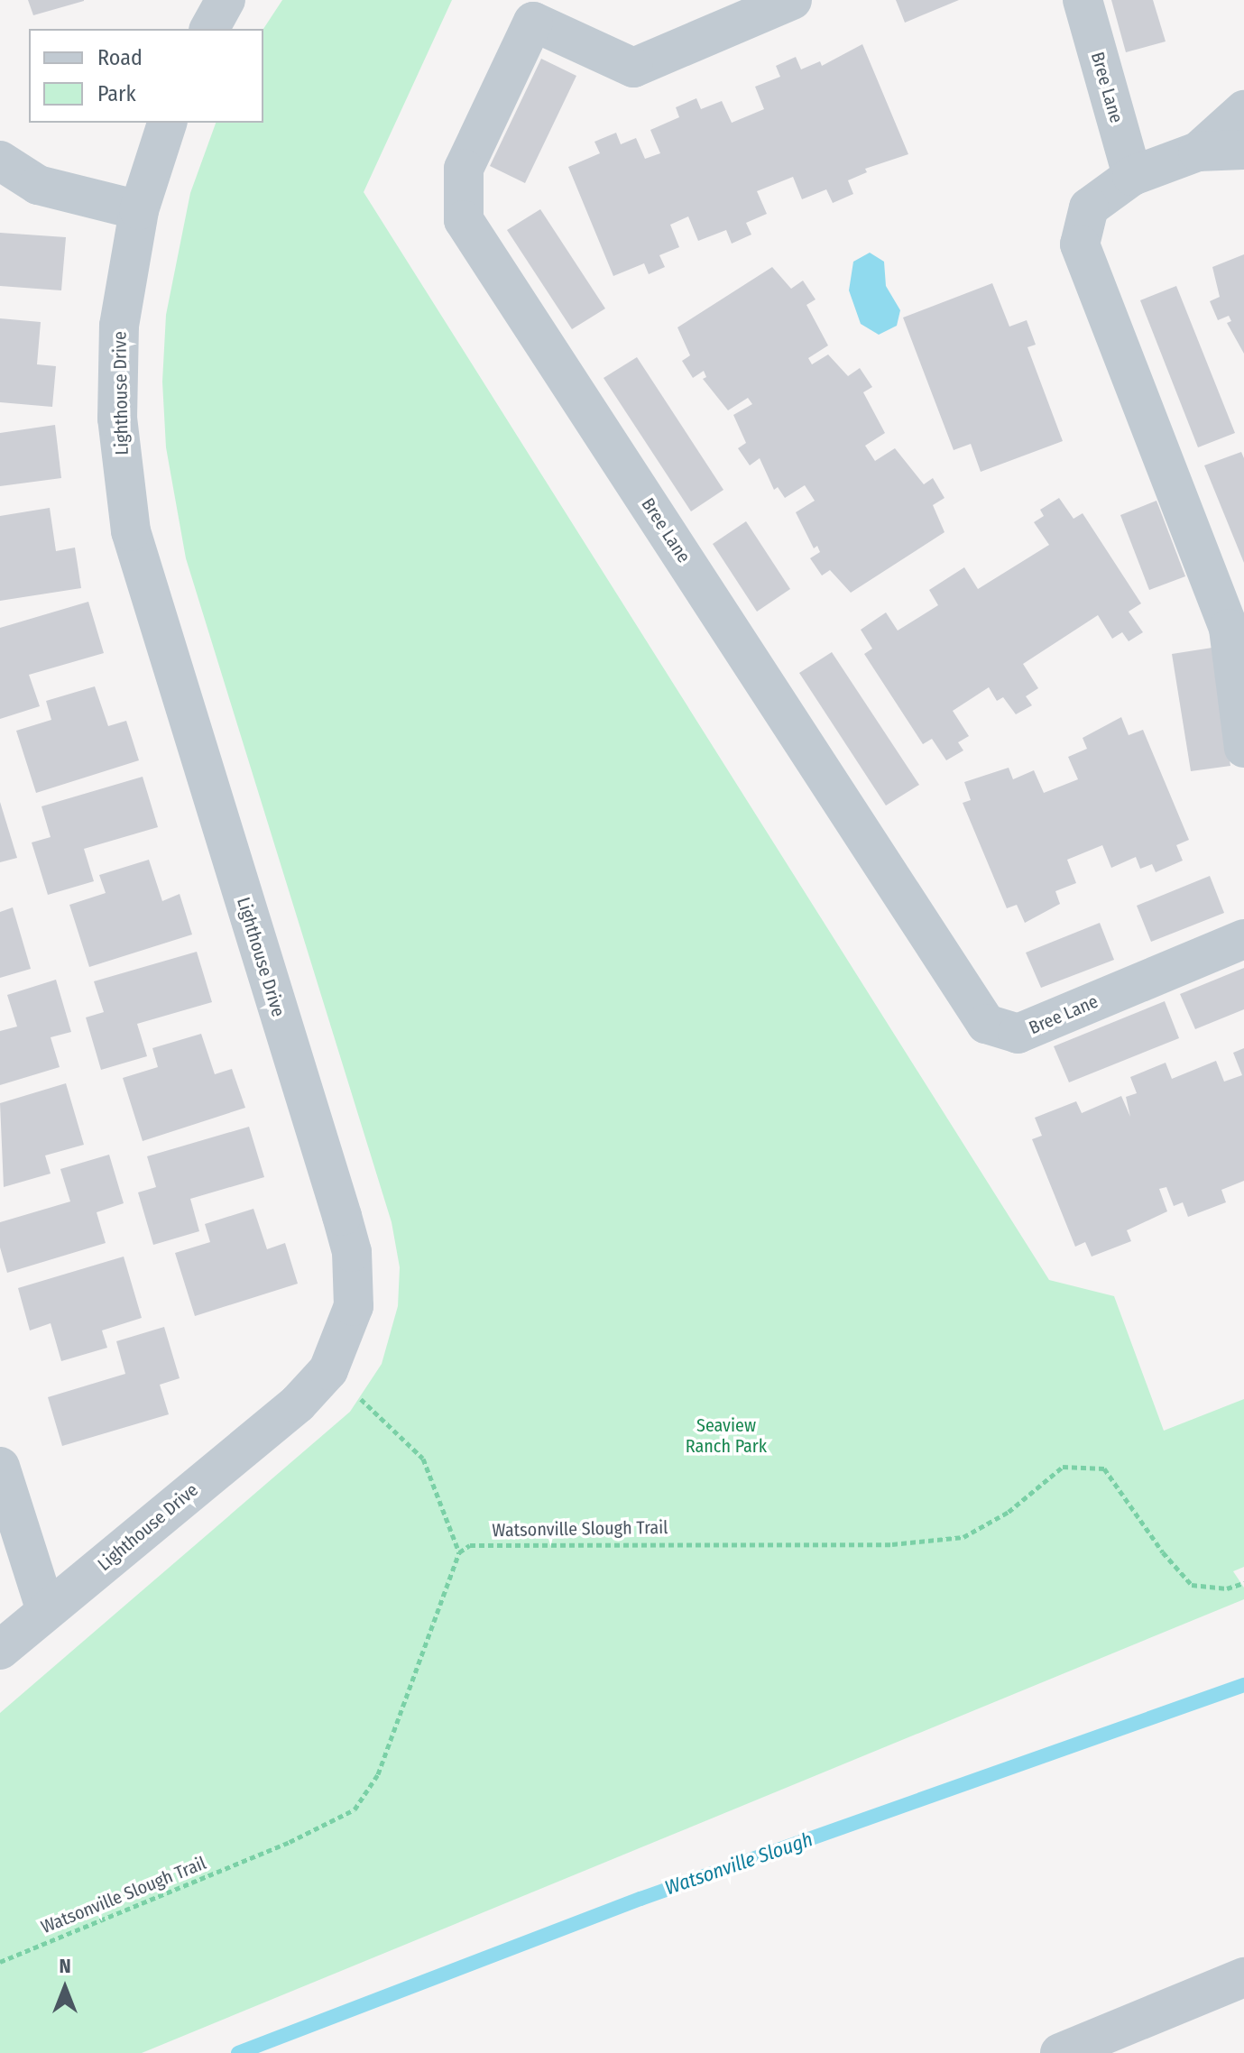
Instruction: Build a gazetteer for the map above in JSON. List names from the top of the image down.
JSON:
{
  "streets": {
    "street": ["Bree Lane", "Lighthouse Drive"],
    "path": ["Watsonville Slough Trail"]
  },
  "water": ["Watsonville Slough"],
  "parks": ["Seaview Ranch Park"],
  "legend": ["Road", "Park"],
  "north": "top"
}
